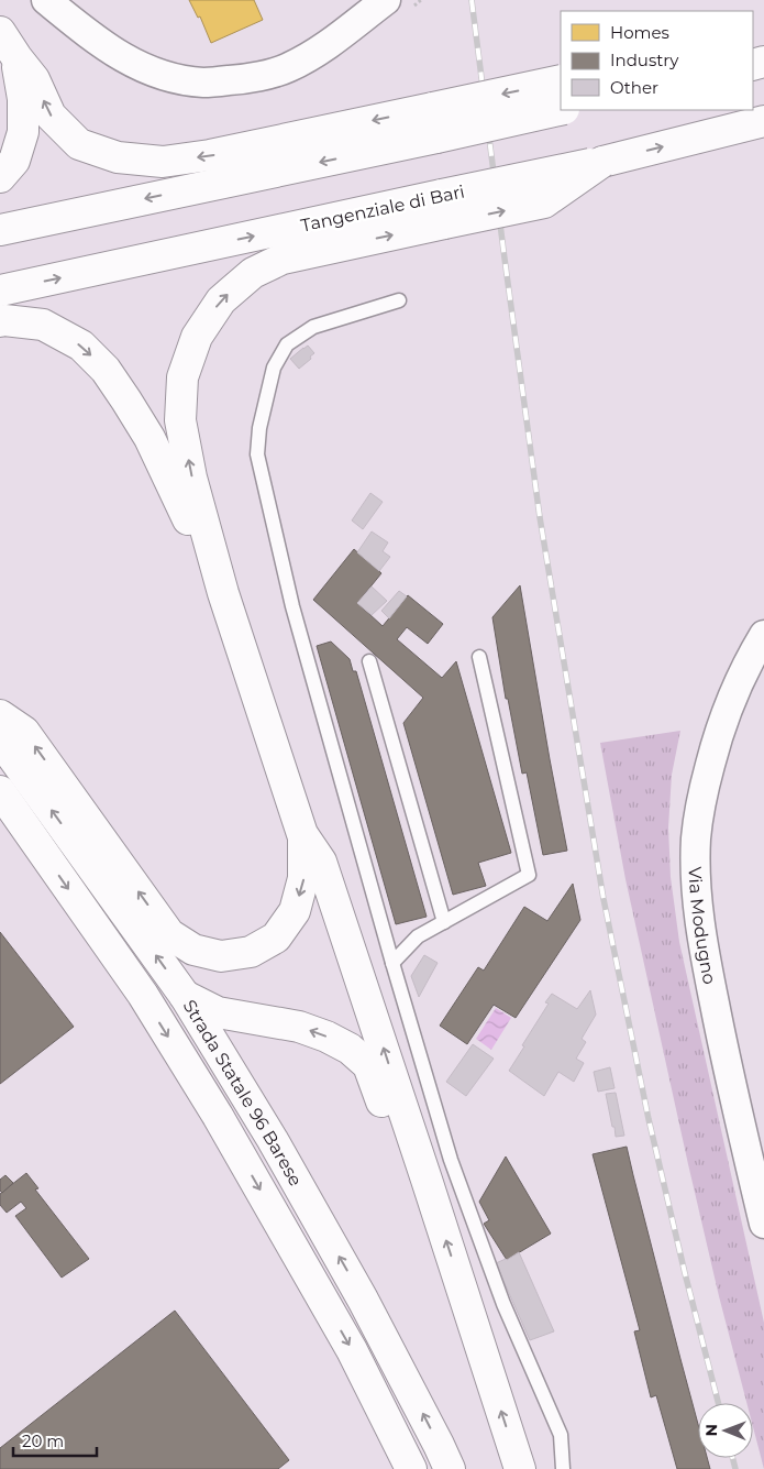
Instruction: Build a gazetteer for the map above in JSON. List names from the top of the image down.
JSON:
{
  "streets": {
    "main road": ["Tangenziale di Bari", "Strada Statale 96 Barese"],
    "street": ["Via Modugno"]
  },
  "legend": ["Homes", "Industry", "Other"],
  "scale_bar": "20 m",
  "north": "left"
}
